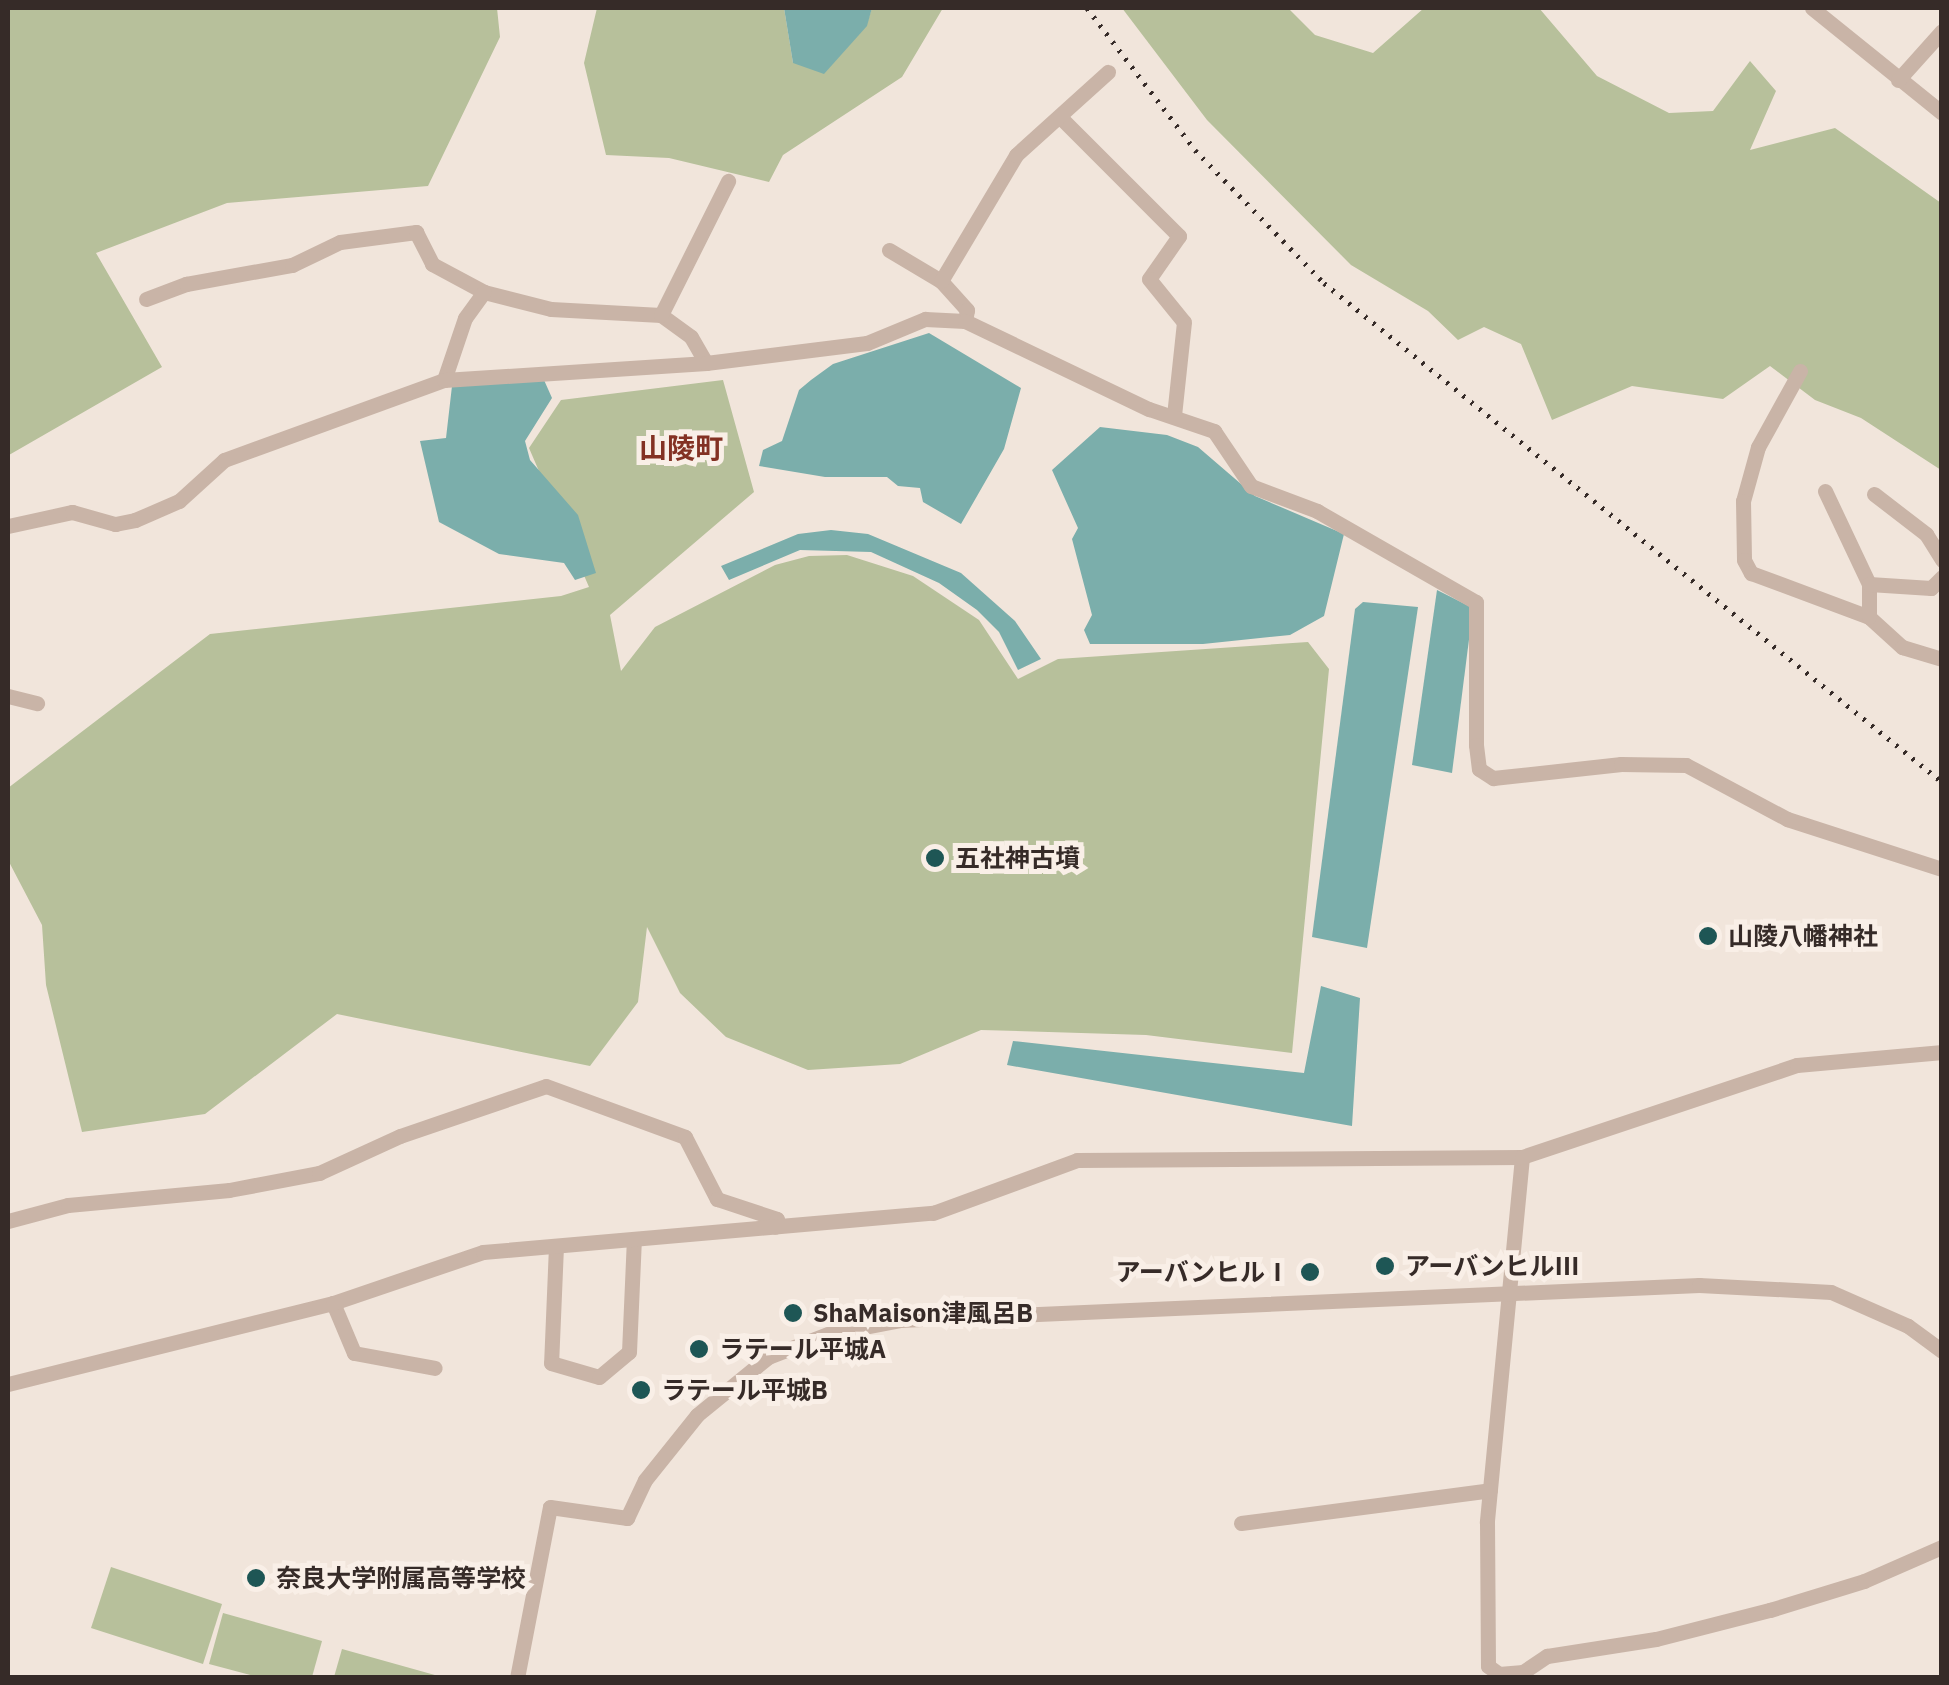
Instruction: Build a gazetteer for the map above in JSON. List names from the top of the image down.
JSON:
{
  "districts": ["山陵町"],
  "places": [
    "五社神古墳",
    "山陵八幡神社",
    "アーバンヒルⅢ",
    "アーバンヒルⅠ",
    "ShaMaison津風呂B",
    "ラテール平城A",
    "ラテール平城B",
    "奈良大学附属高等学校"
  ]
}
